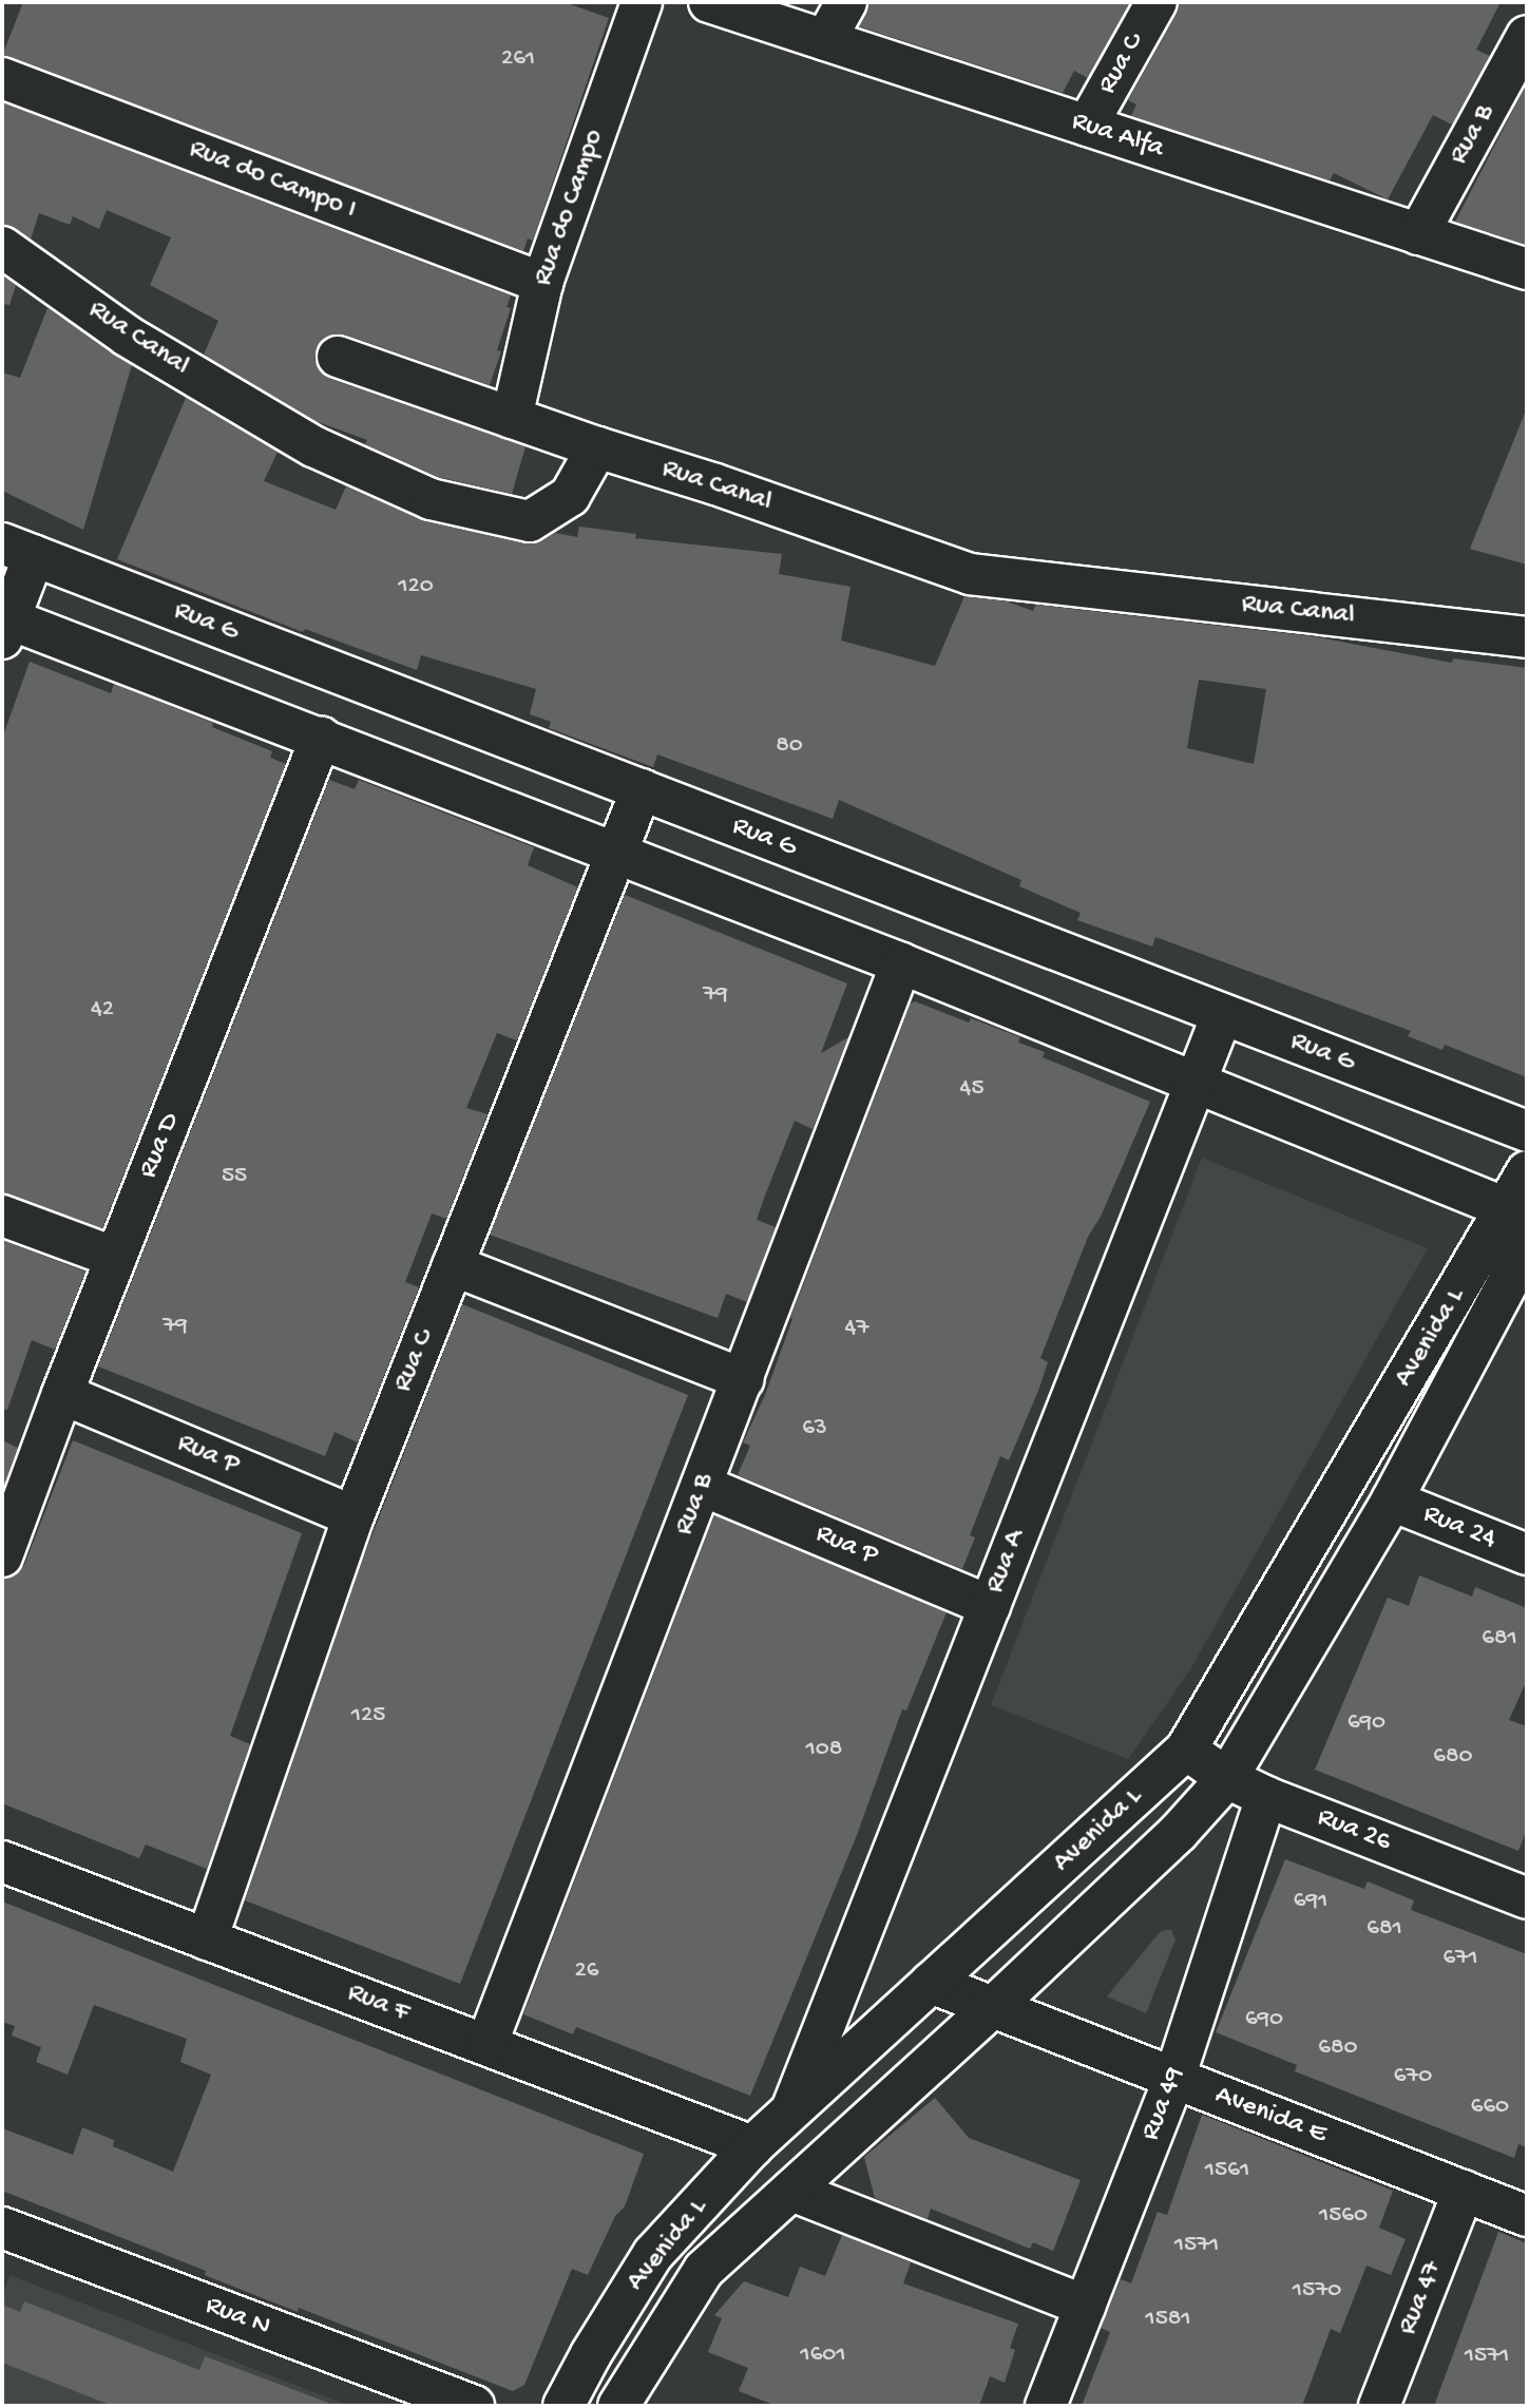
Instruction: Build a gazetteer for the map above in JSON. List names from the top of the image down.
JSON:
{
  "streets": {
    "street": [
      "Rua C",
      "Rua B",
      "Rua Alfa",
      "Rua do Campo I",
      "Rua do Campo",
      "Rua Canal",
      "Rua G",
      "Rua D",
      "Avenida L",
      "Rua P",
      "Rua 24",
      "Rua A",
      "Rua 26",
      "Rua F",
      "Rua 49",
      "Avenida E",
      "Rua 47",
      "Rua N"
    ]
  },
  "crossings": [
    ["Rua C", "Rua Alfa"],
    ["Rua C", "Rua G"],
    ["Rua C", "Rua P"],
    ["Rua C", "Rua F"],
    ["Rua B", "Rua Alfa"],
    ["Rua B", "Rua P"],
    ["Rua B", "Rua F"],
    ["Rua do Campo I", "Rua do Campo"],
    ["Rua G", "Rua A"],
    ["Rua D", "Rua P"],
    ["Avenida L", "Rua 24"],
    ["Avenida L", "Rua A"],
    ["Avenida L", "Rua 26"],
    ["Avenida L", "Rua F"],
    ["Avenida L", "Avenida E"],
    ["Rua P", "Rua A"],
    ["Rua 26", "Rua 49"],
    ["Rua 49", "Avenida E"],
    ["Avenida E", "Rua 47"]
  ],
  "house_numbers": [
    "261",
    "120",
    "80",
    "79",
    "42",
    "45",
    "55",
    "79",
    "47",
    "63",
    "681",
    "125",
    "690",
    "108",
    "680",
    "691",
    "681",
    "671",
    "26",
    "690",
    "680",
    "670",
    "660",
    "1561",
    "1560",
    "1571",
    "1570",
    "1581",
    "1601",
    "1571"
  ]
}
